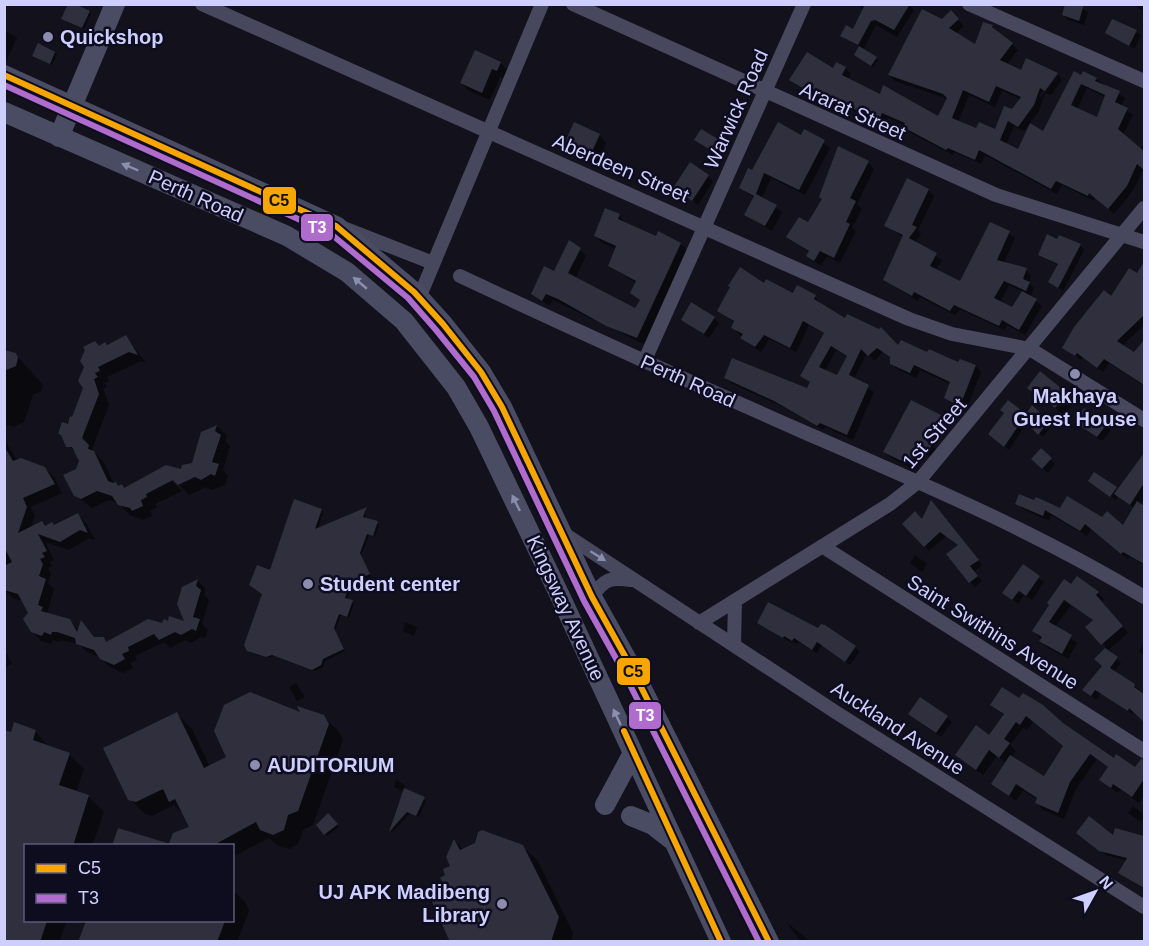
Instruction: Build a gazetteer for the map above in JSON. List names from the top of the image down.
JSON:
{
  "streets": {
    "main road": ["Perth Road", "Kingsway Avenue"],
    "street": [
      "Warwick Road",
      "Ararat Street",
      "Aberdeen Street",
      "1st Street",
      "Saint Swithins Avenue",
      "Auckland Avenue"
    ]
  },
  "crossings": [
    ["Warwick Road", "Ararat Street"],
    ["Warwick Road", "Aberdeen Street"],
    ["Warwick Road", "Perth Road"],
    ["Ararat Street", "1st Street"],
    ["Aberdeen Street", "1st Street"],
    ["Perth Road", "1st Street"],
    ["Perth Road", "Kingsway Avenue"],
    ["1st Street", "Saint Swithins Avenue"],
    ["1st Street", "Auckland Avenue"],
    ["Kingsway Avenue", "Auckland Avenue"]
  ],
  "places": [
    "Quickshop",
    "Makhaya Guest House",
    "Student center",
    "AUDITORIUM",
    "UJ APK Madibeng Library"
  ],
  "lines": ["transit line C5", "transit line T3"],
  "legend": ["C5", "T3"],
  "north": "top right"
}
